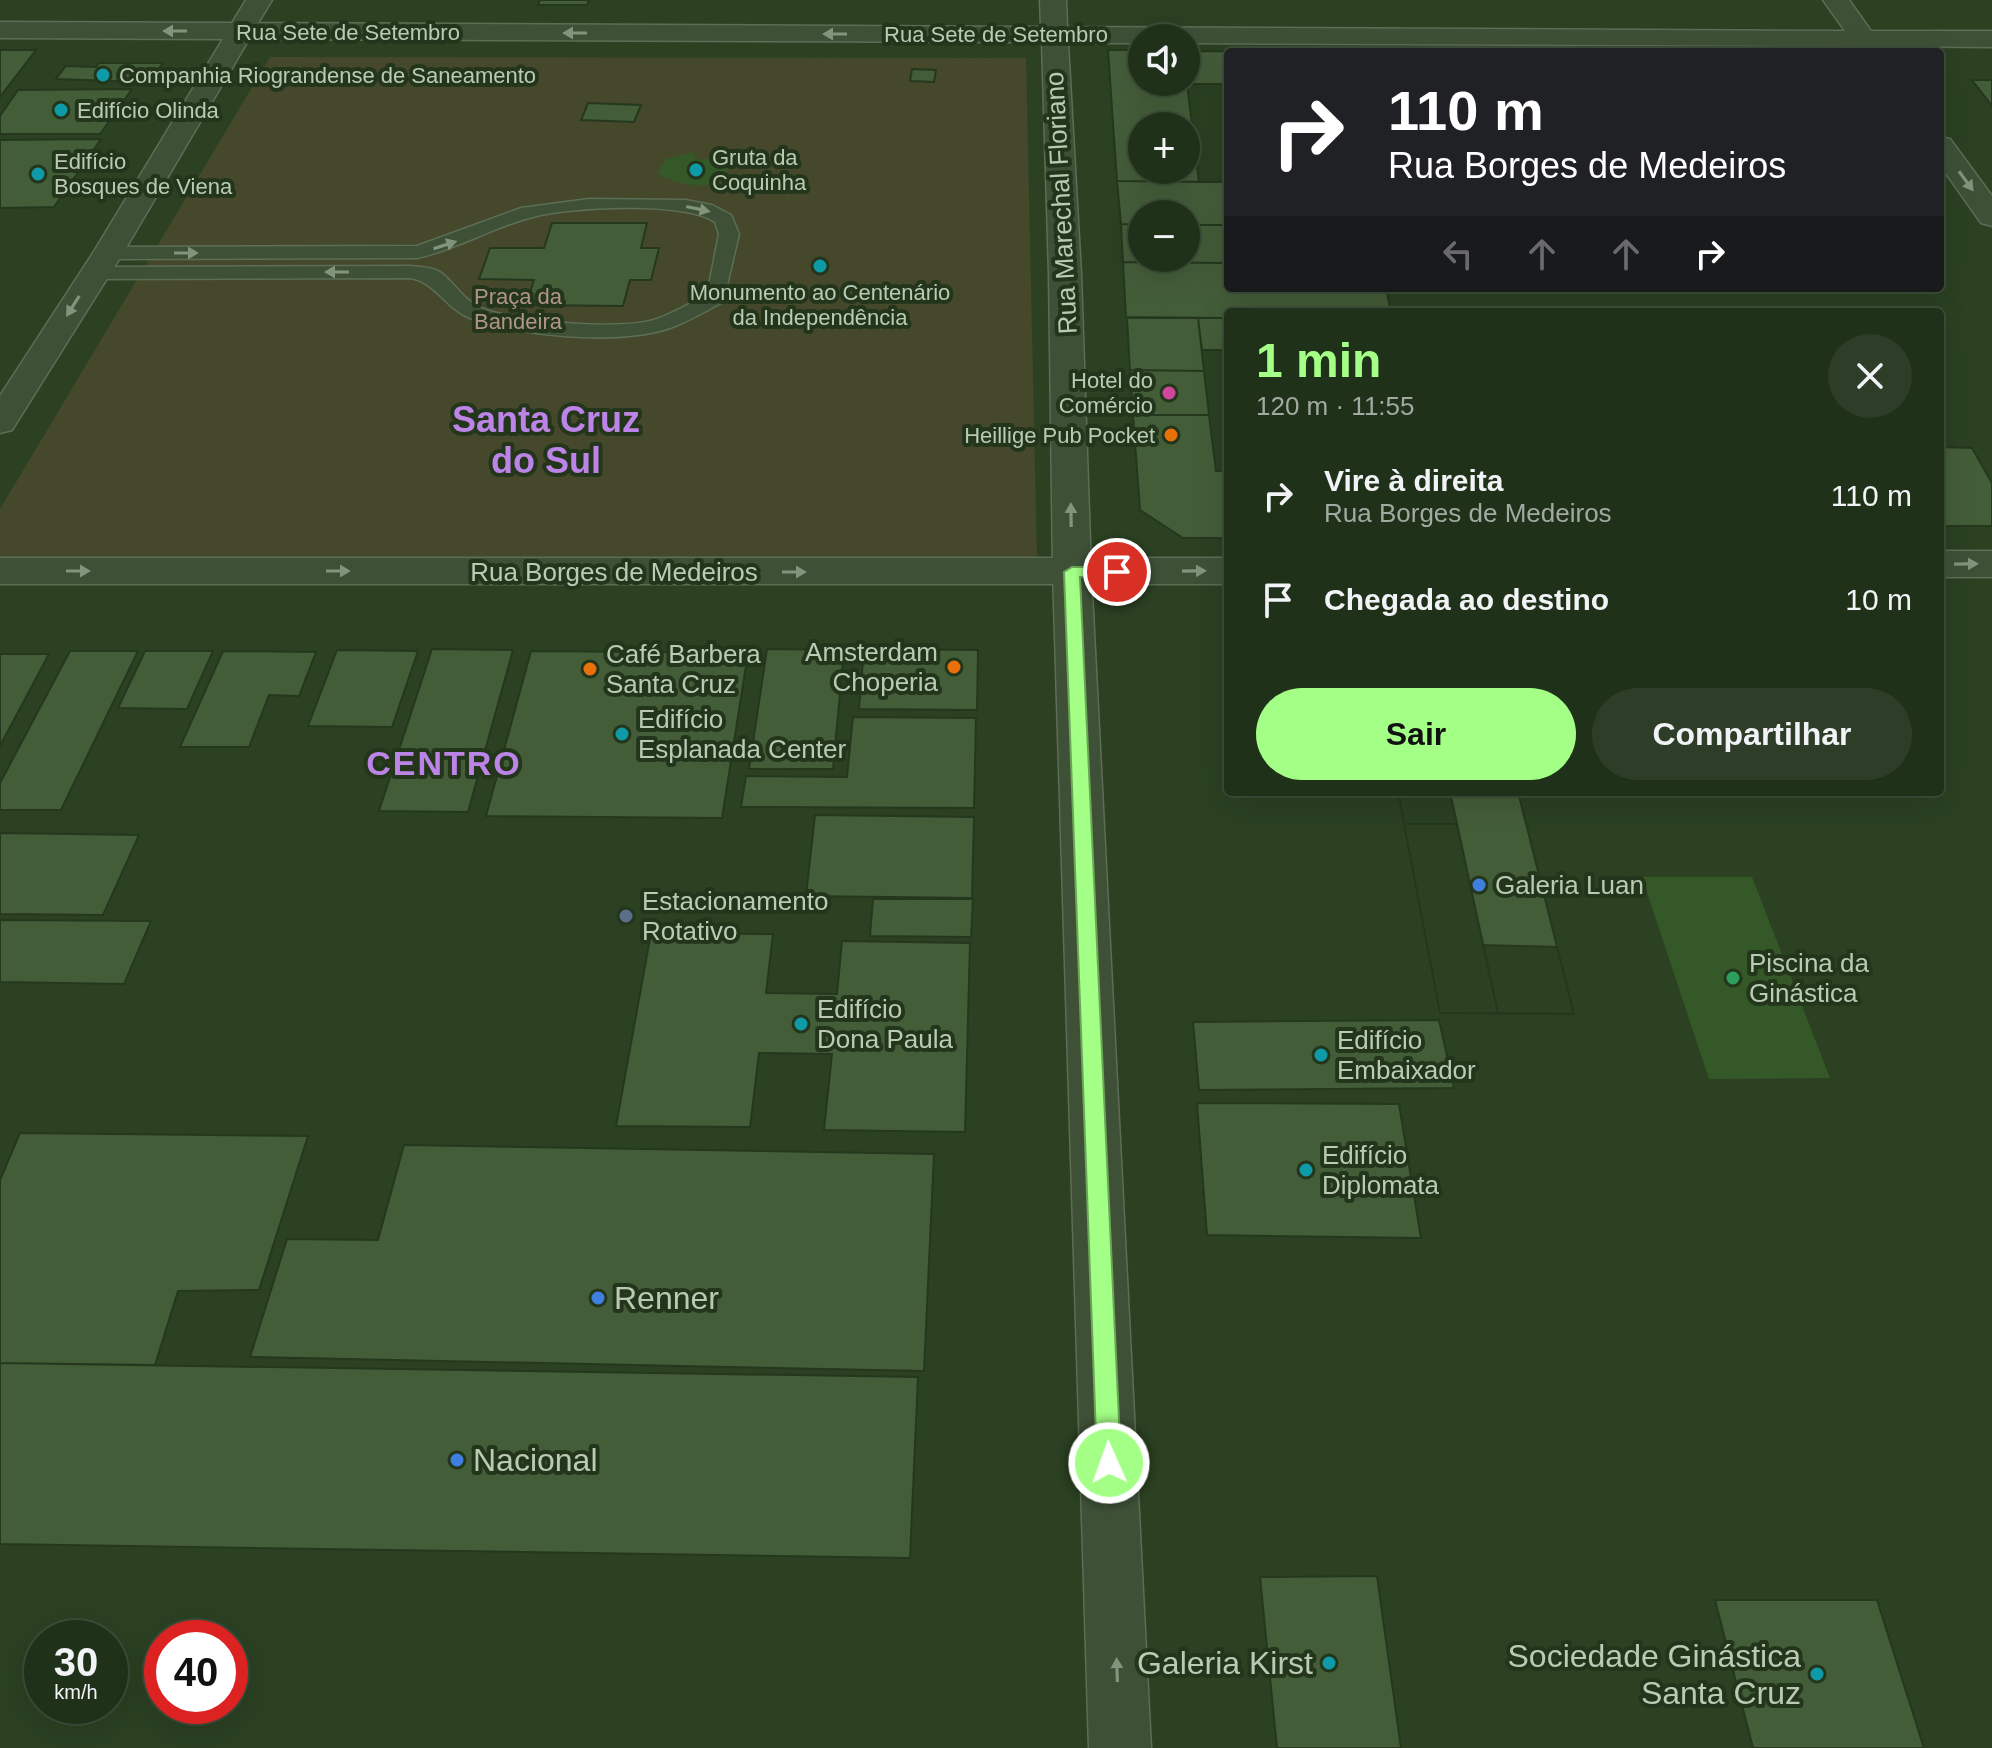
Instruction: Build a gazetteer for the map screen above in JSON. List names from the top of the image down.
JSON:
{
  "streets": {
    "street": ["Rua Sete de Setembro", "Rua Marechal Floriano", "Rua Borges de Medeiros"]
  },
  "crossings": [
    ["Rua Sete de Setembro", "Rua Marechal Floriano"],
    ["Rua Marechal Floriano", "Rua Borges de Medeiros"]
  ],
  "one_way": ["Rua Sete de Setembro", "Rua Marechal Floriano", "Rua Borges de Medeiros"],
  "districts": ["Santa Cruz do Sul", "CENTRO"],
  "parks": ["Praça da Bandeira"],
  "places": [
    "Companhia Riograndense de Saneamento",
    "Edifício Olinda",
    "Gruta da Coquinha",
    "Edifício Bosques de Viena",
    "Monumento ao Centenário da Independência",
    "Hotel do Comércio",
    "Heillige Pub Pocket",
    "Amsterdam Choperia",
    "Café Barbera Santa Cruz",
    "Edifício Esplanada Center",
    "Galeria Luan",
    "Estacionamento Rotativo",
    "Piscina da Ginástica",
    "Edifício Dona Paula",
    "Edifício Embaixador",
    "Edifício Diplomata",
    "Renner",
    "Nacional",
    "Galeria Kirst",
    "Sociedade Ginástica Santa Cruz"
  ],
  "page": {
    "map_buttons": ["+", "−"],
    "turn": ["110 m", "Rua Borges de Medeiros"],
    "heading": ["1 min", "120 m · 11:55"],
    "list": [
      {
        "name": "Vire à direita",
        "note": "Rua Borges de Medeiros",
        "value": "110 m"
      },
      {
        "name": "Chegada ao destino",
        "value": "10 m"
      }
    ],
    "buttons": ["Sair", "Compartilhar"],
    "speed": "30 km/h",
    "limit": "40"
  }
}
